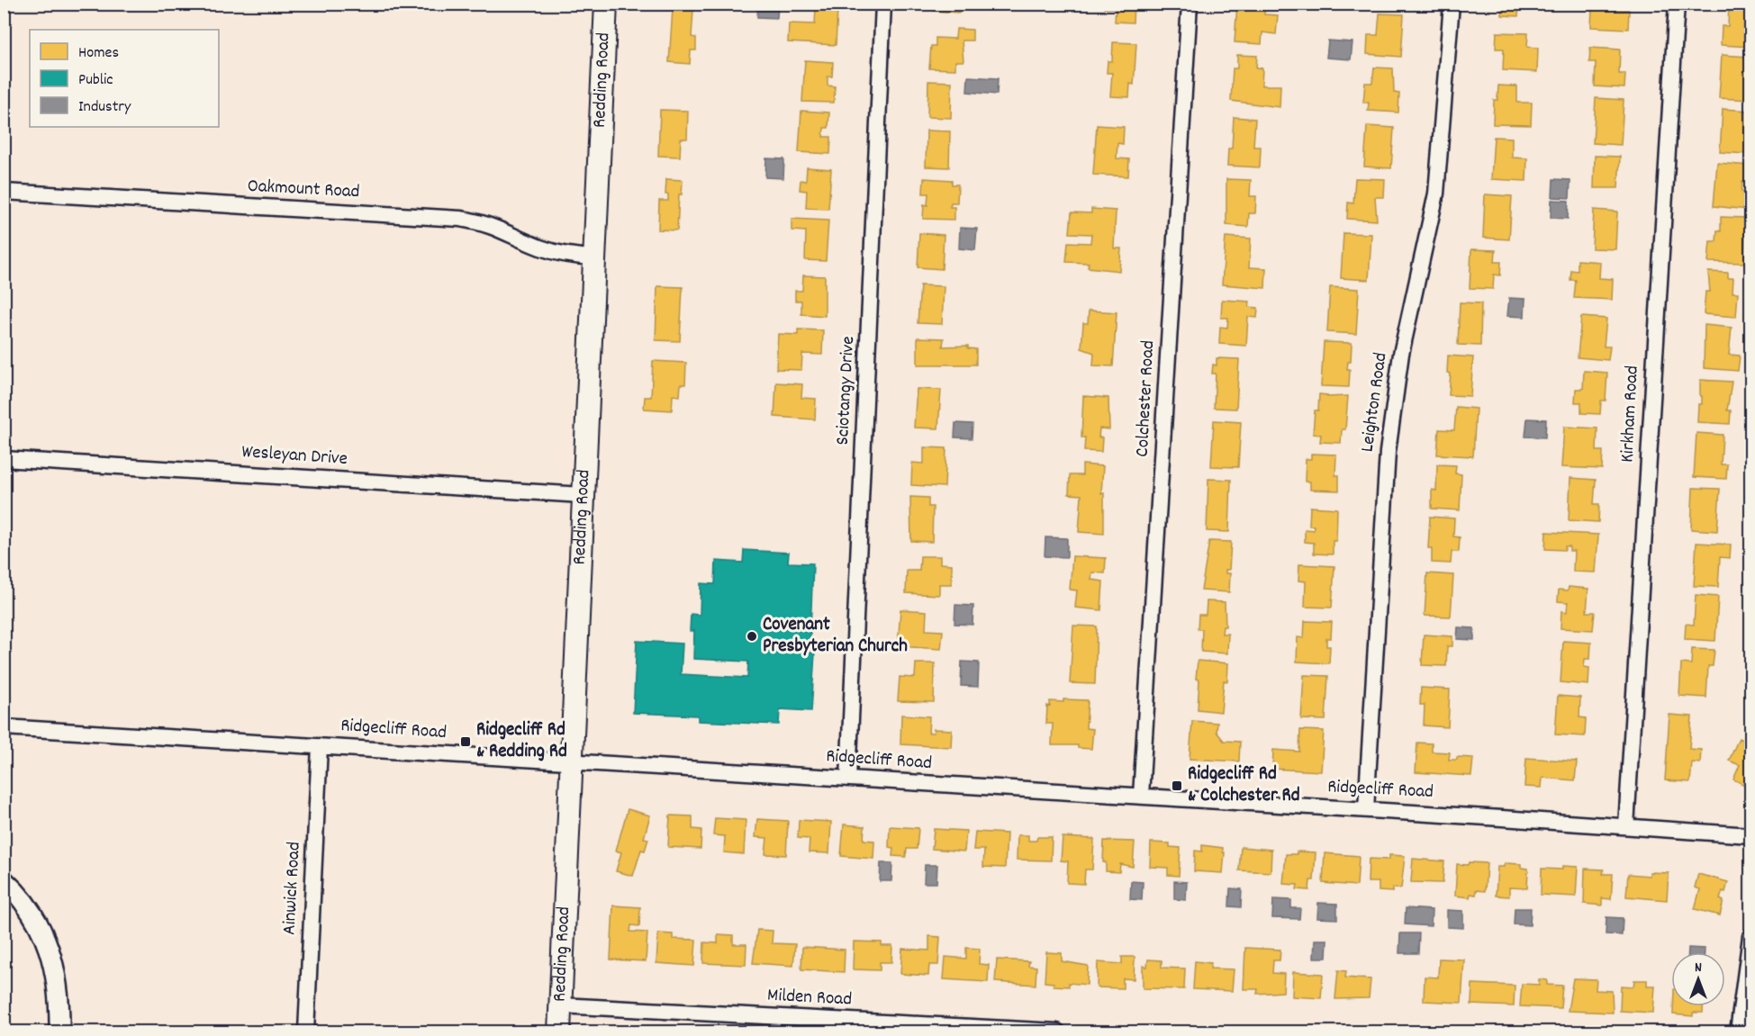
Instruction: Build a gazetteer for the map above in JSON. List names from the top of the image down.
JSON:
{
  "streets": {
    "main road": ["Redding Road"],
    "street": [
      "Oakmount Road",
      "Sciotangy Drive",
      "Colchester Road",
      "Leighton Road",
      "Kirkham Road",
      "Wesleyan Drive",
      "Ridgecliff Road",
      "Ainwick Road",
      "Milden Road"
    ]
  },
  "crossings": [
    ["Redding Road", "Oakmount Road"],
    ["Redding Road", "Wesleyan Drive"],
    ["Redding Road", "Ridgecliff Road"],
    ["Redding Road", "Milden Road"],
    ["Sciotangy Drive", "Ridgecliff Road"],
    ["Colchester Road", "Ridgecliff Road"],
    ["Leighton Road", "Ridgecliff Road"],
    ["Kirkham Road", "Ridgecliff Road"],
    ["Ridgecliff Road", "Ainwick Road"]
  ],
  "places": {
    "other": ["Covenant Presbyterian Church"],
    "transit": ["Ridgecliff Rd & Redding Rd", "Ridgecliff Rd & Colchester Rd"]
  },
  "legend": ["Homes", "Public", "Industry"],
  "north": "top"
}
